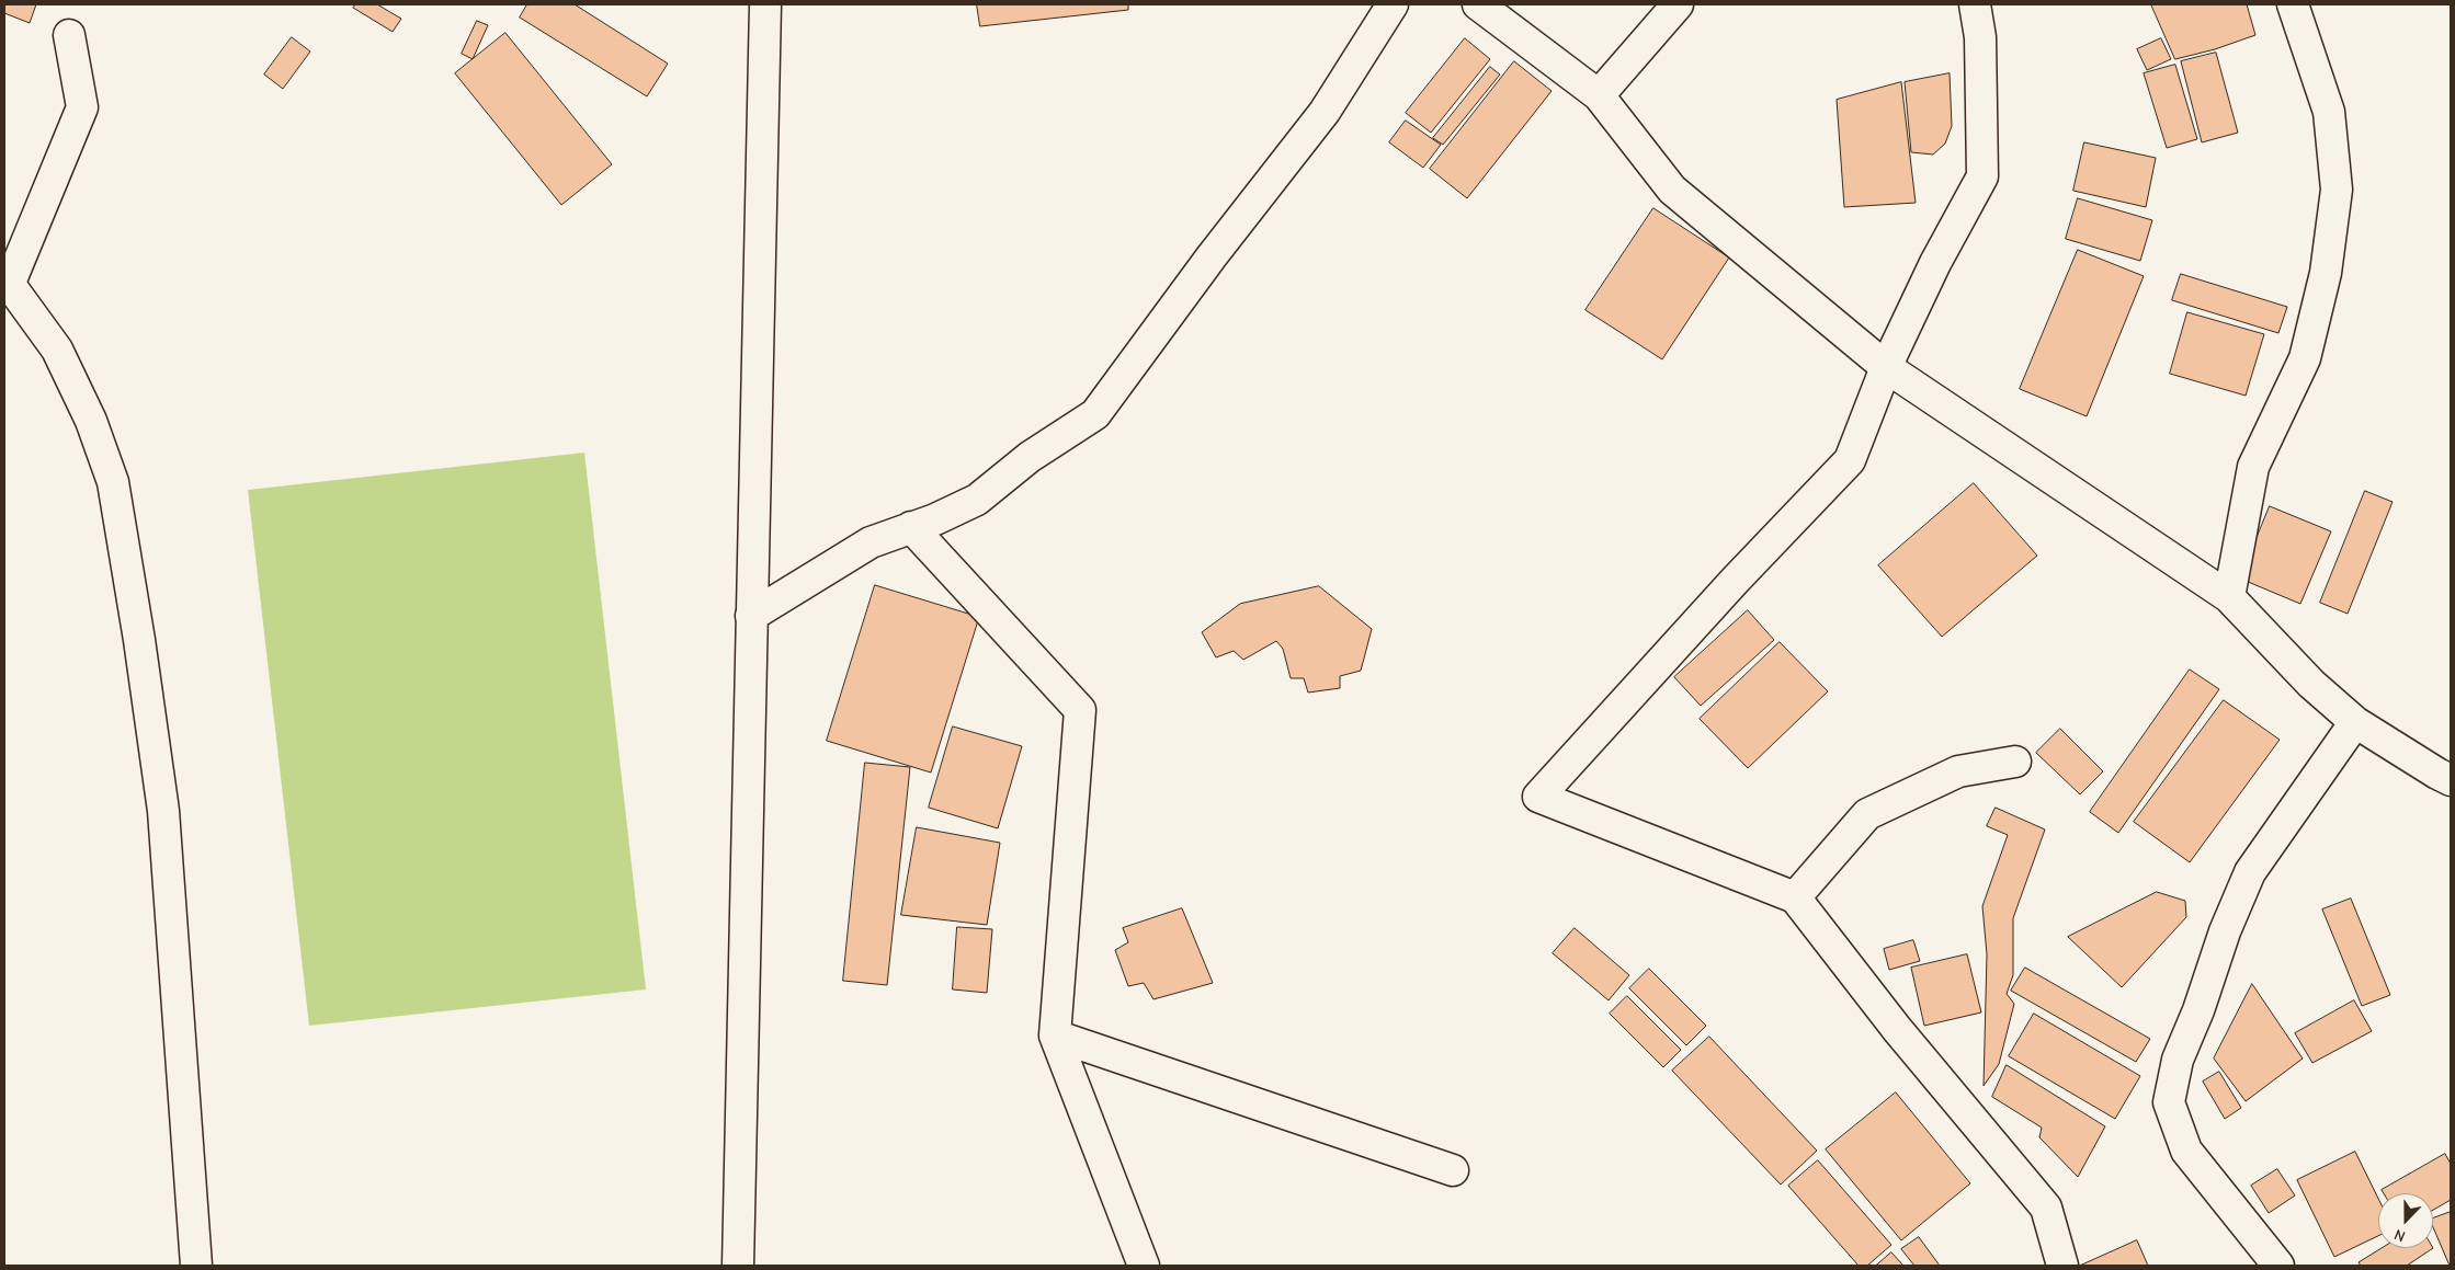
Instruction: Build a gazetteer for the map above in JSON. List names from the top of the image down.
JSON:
{
  "north": "bottom"
}
